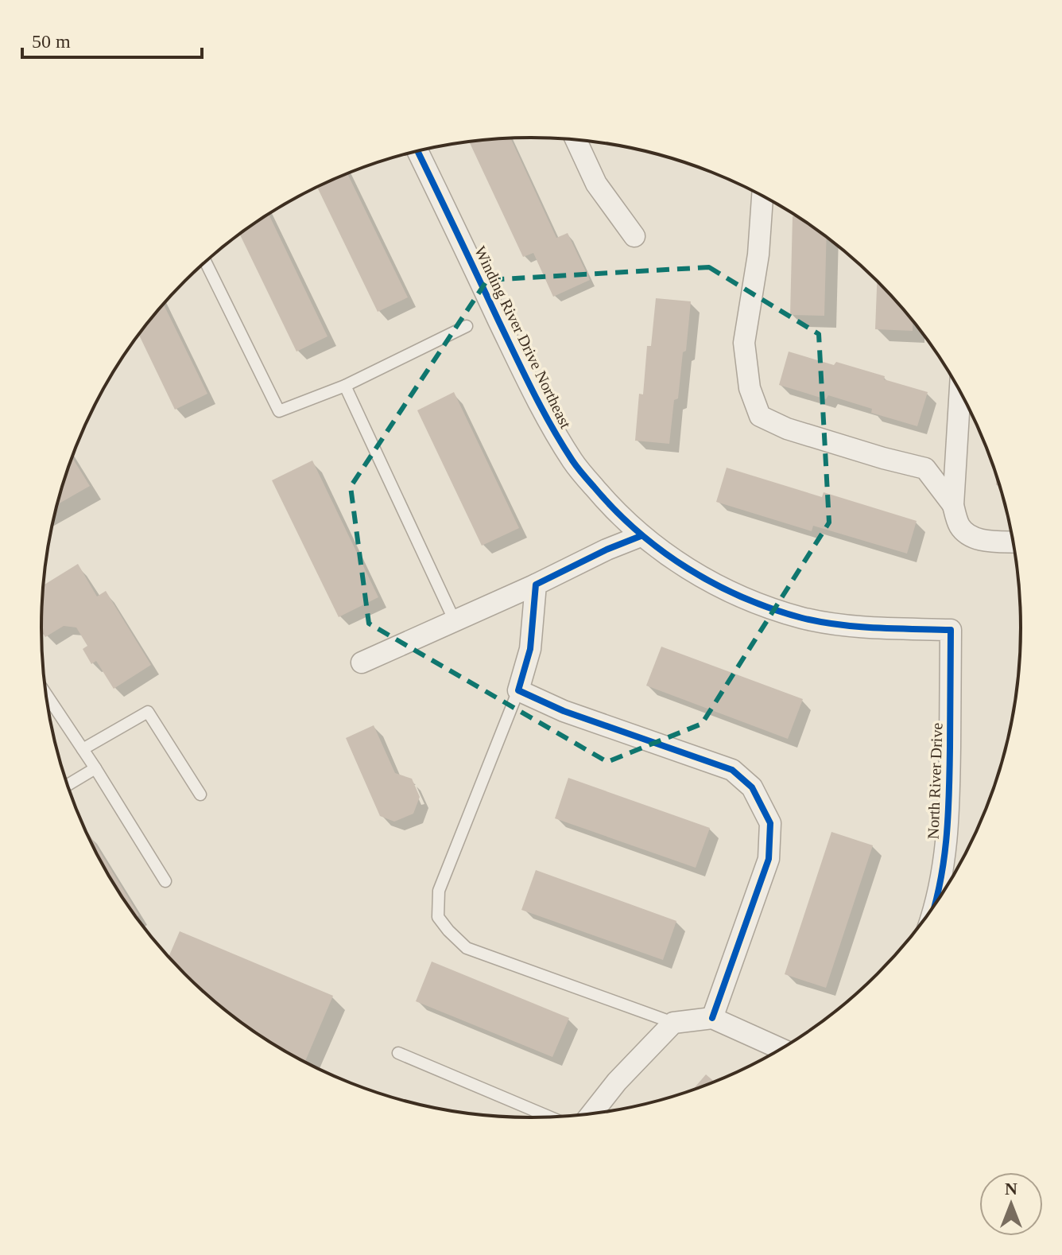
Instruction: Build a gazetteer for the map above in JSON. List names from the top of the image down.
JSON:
{
  "streets": {
    "street": ["Winding River Drive Northeast", "North River Drive"]
  },
  "crossings": [
    ["Winding River Drive Northeast", "North River Drive"]
  ],
  "scale_bar": "50 m",
  "north": "top"
}
